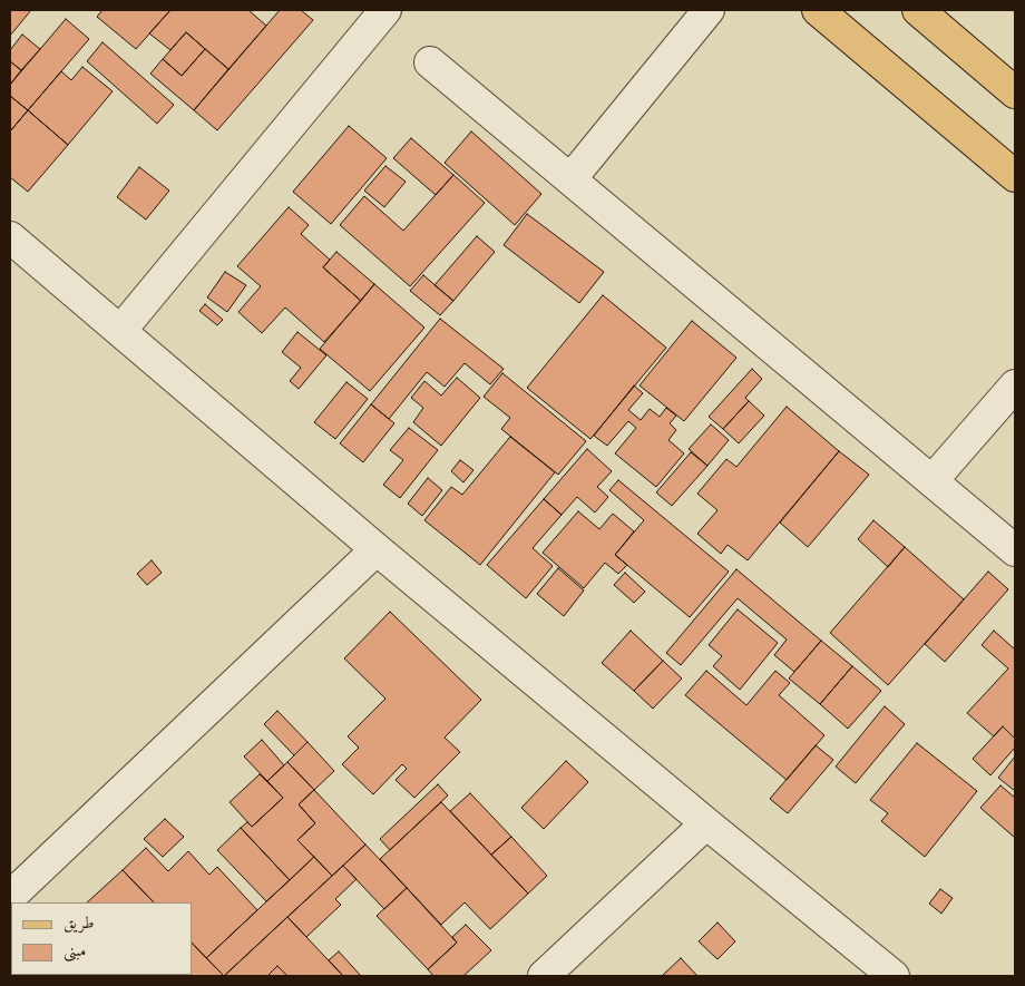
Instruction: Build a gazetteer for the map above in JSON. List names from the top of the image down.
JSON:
{
  "legend": ["طريق", "مبنى"]
}
